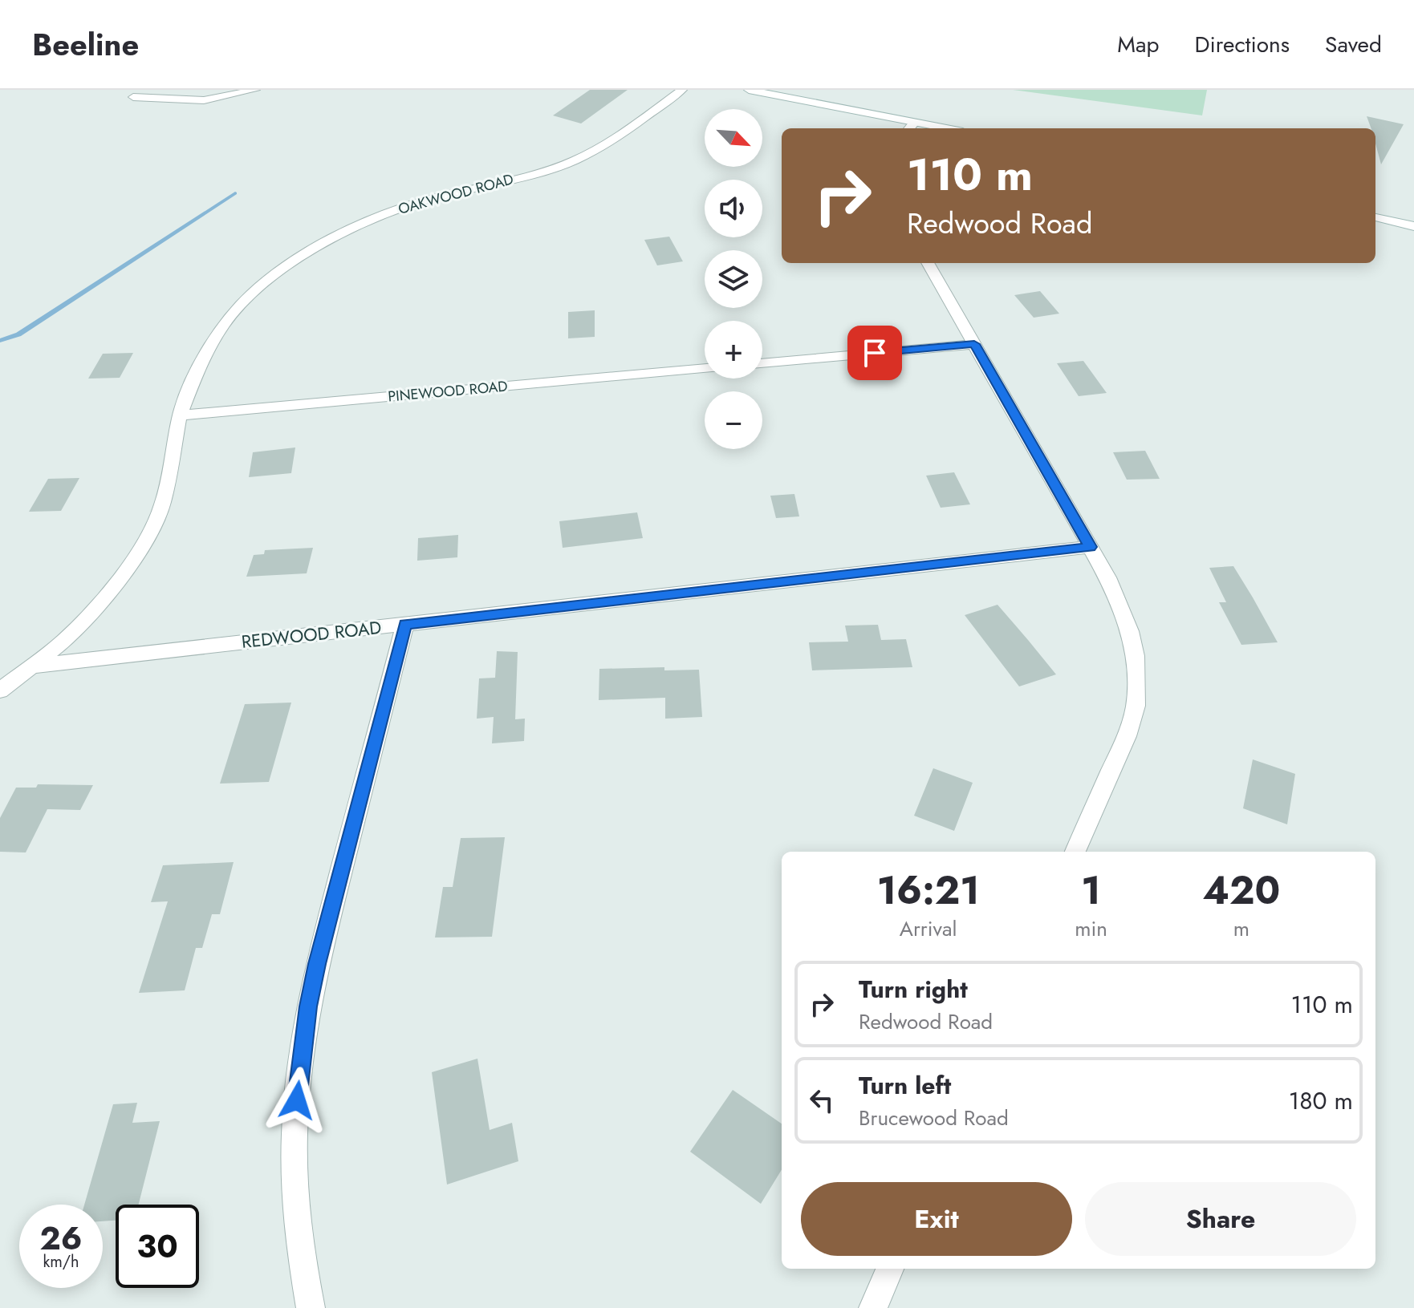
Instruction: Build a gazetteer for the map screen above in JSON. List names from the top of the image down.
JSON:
{
  "streets": {
    "street": ["OAKWOOD ROAD", "PINEWOOD ROAD", "REDWOOD ROAD"]
  },
  "crossings": [
    ["OAKWOOD ROAD", "PINEWOOD ROAD"],
    ["OAKWOOD ROAD", "REDWOOD ROAD"]
  ],
  "north": "bottom right",
  "page": {
    "header": "Beeline",
    "nav": ["Map", "Directions", "Saved"],
    "map_buttons": ["+", "−"],
    "turn": ["110 m", "Redwood Road"],
    "eta": [
      "16:21",
      "Arrival",
      "1",
      "min",
      "420",
      "m"
    ],
    "list": [
      {
        "name": "Turn right",
        "note": "Redwood Road",
        "value": "110 m"
      },
      {
        "name": "Turn left",
        "note": "Brucewood Road",
        "value": "180 m"
      }
    ],
    "buttons": ["Exit", "Share"],
    "speed": "26 km/h",
    "limit": "30"
  }
}
